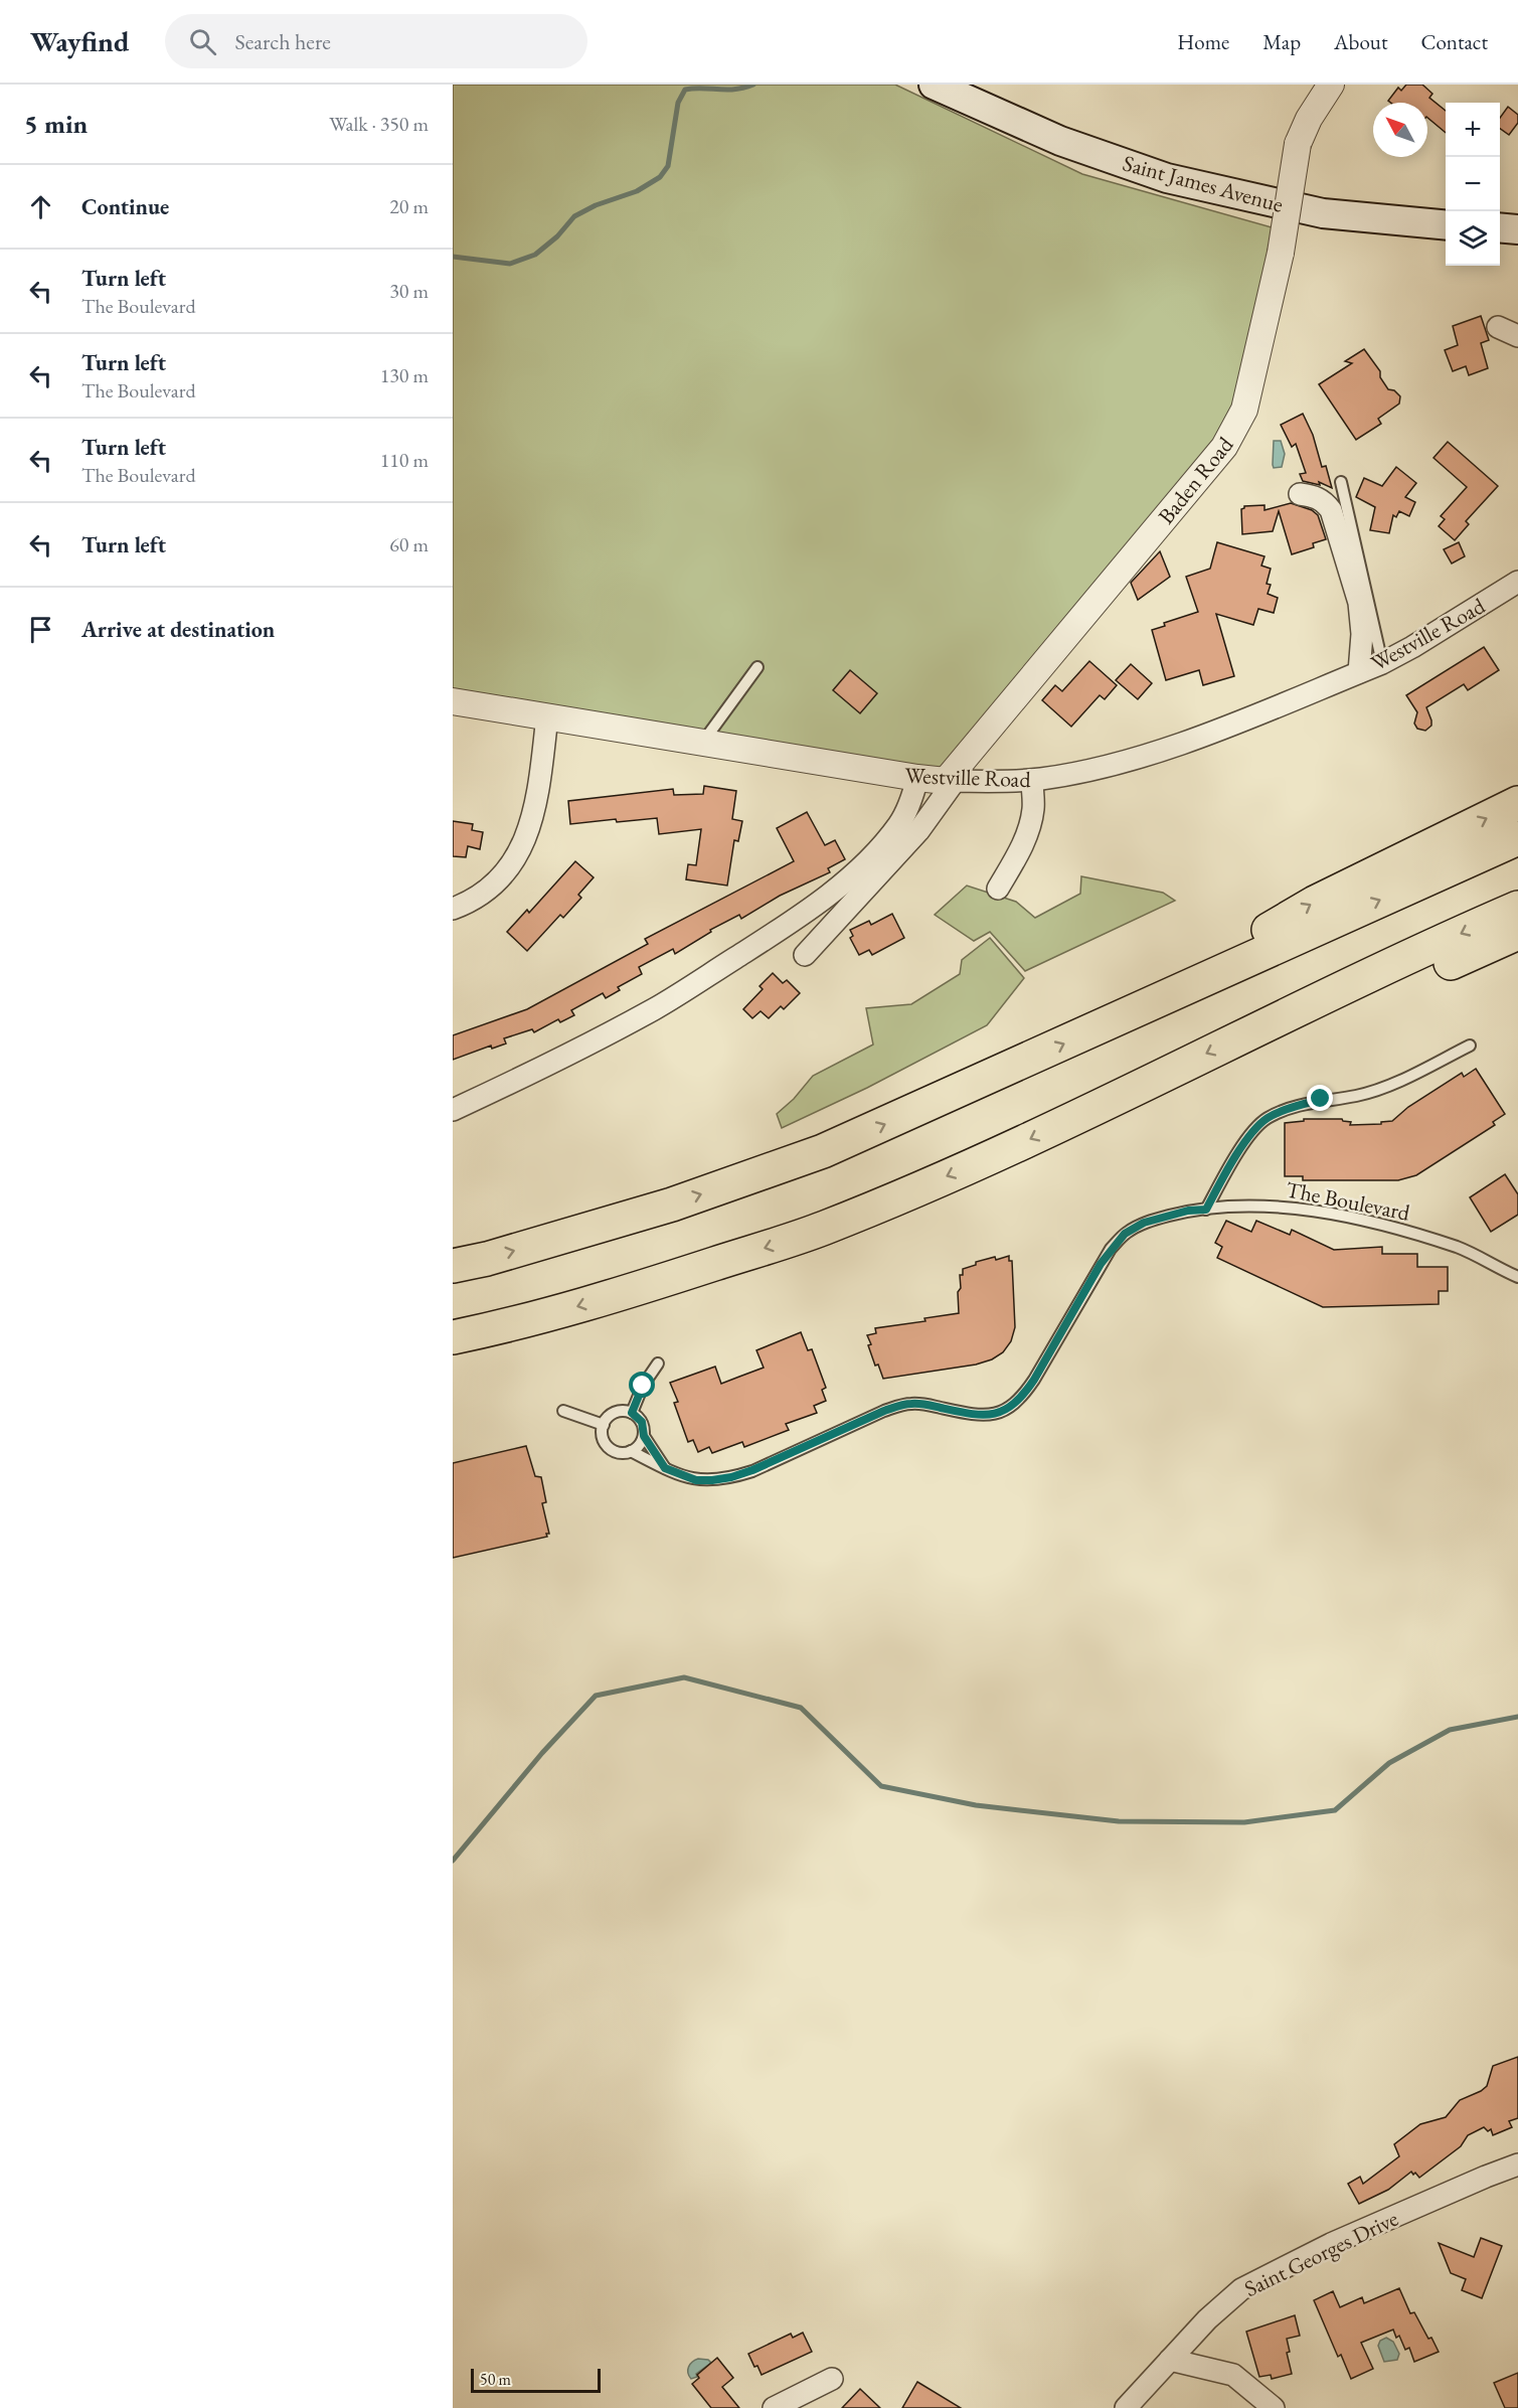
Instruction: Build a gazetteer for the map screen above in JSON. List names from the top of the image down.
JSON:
{
  "streets": {
    "main road": ["Saint James Avenue"],
    "street": ["Baden Road", "Westville Road", "Saint Georges Drive"],
    "lane": ["The Boulevard"]
  },
  "crossings": [
    ["Baden Road", "Westville Road"]
  ],
  "scale_bar": "50 m",
  "north": "top left",
  "page": {
    "header": "Wayfind",
    "search": "Search here",
    "nav": [
      "Home",
      "Map",
      "About",
      "Contact"
    ],
    "heading": ["5 min", "Walk · 350 m"],
    "map_buttons": ["+", "−"],
    "list": [
      ["Continue", "20 m"],
      ["Turn left", "The Boulevard", "30 m"],
      ["Turn left", "The Boulevard", "130 m"],
      ["Turn left", "The Boulevard", "110 m"],
      ["Turn left", "60 m"],
      "Arrive at destination"
    ],
    "scale": "50 m"
  }
}
